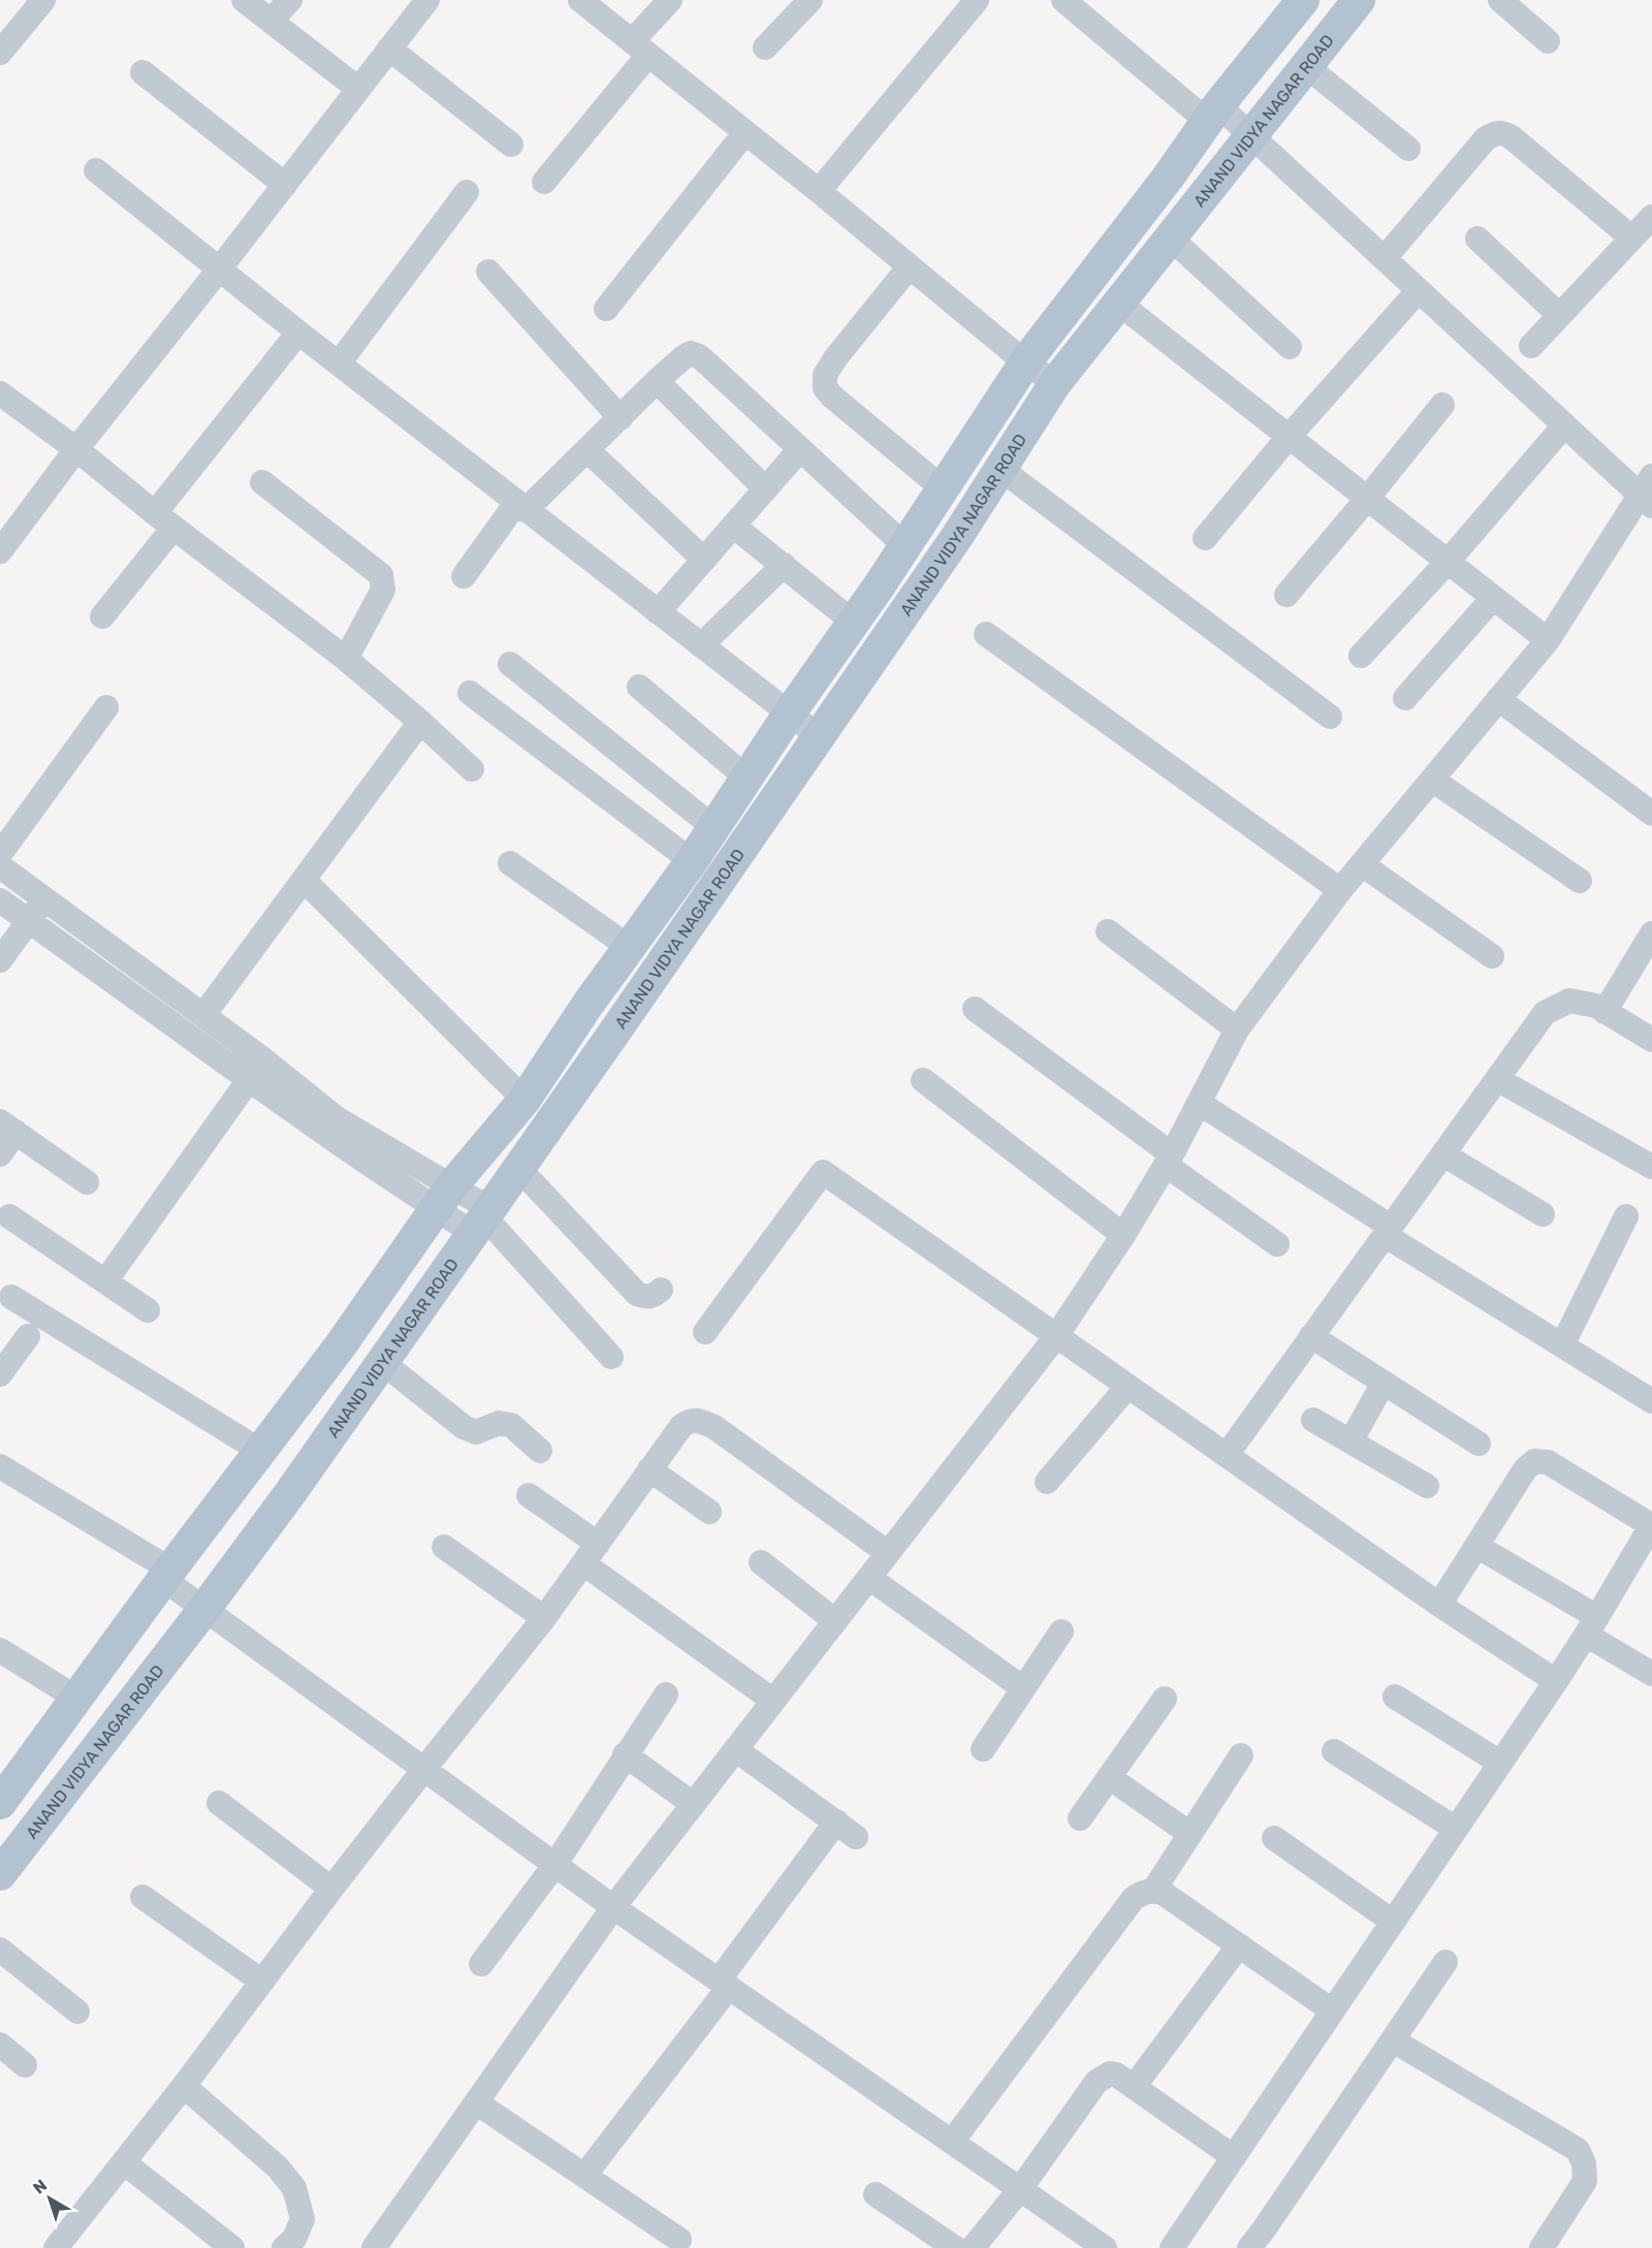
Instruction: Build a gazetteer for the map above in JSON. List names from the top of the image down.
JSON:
{
  "streets": {
    "main road": ["ANAND VIDYA NAGAR ROAD"]
  },
  "north": "top left"
}
